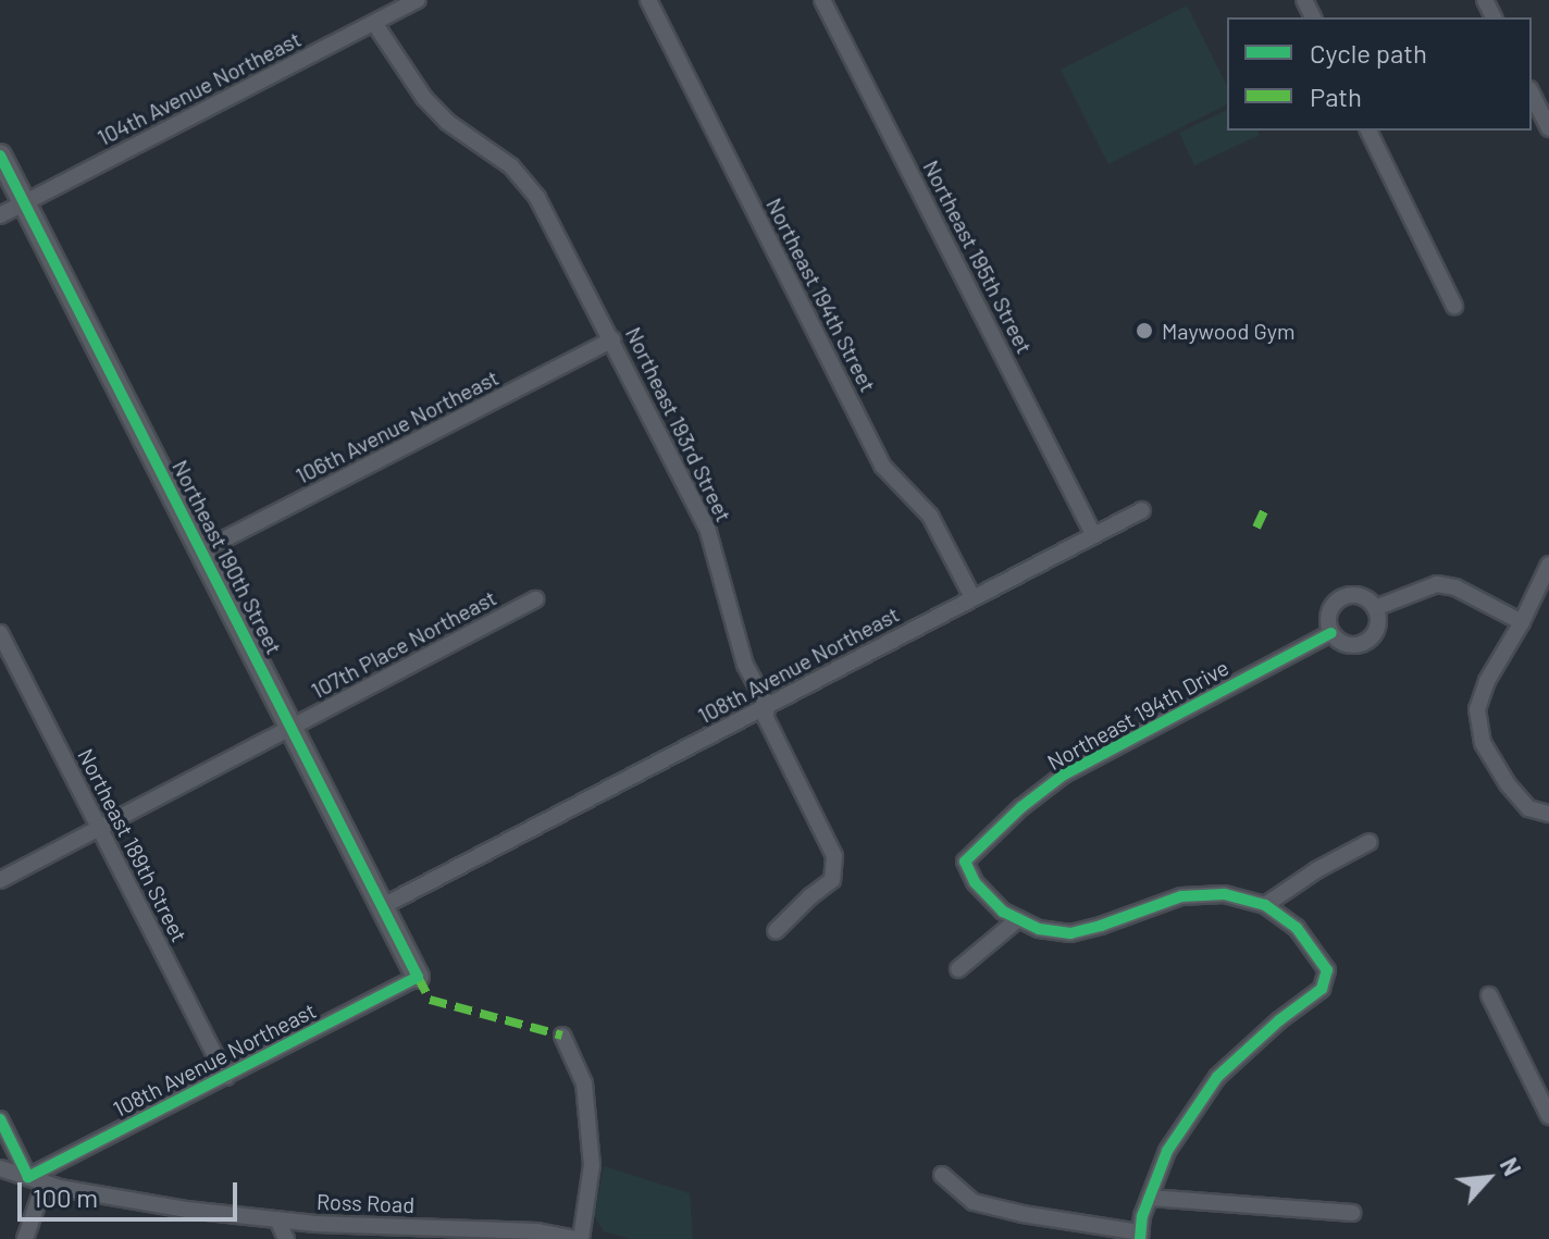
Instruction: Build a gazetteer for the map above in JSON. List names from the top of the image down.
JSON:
{
  "streets": {
    "street": [
      "104th Avenue Northeast",
      "Northeast 195th Street",
      "Northeast 194th Street",
      "Northeast 193rd Street",
      "106th Avenue Northeast",
      "Northeast 190th Street",
      "107th Place Northeast",
      "108th Avenue Northeast",
      "Northeast 194th Drive",
      "Northeast 189th Street",
      "Ross Road"
    ]
  },
  "crossings": [
    ["104th Avenue Northeast", "Northeast 193rd Street"],
    ["104th Avenue Northeast", "Northeast 190th Street"],
    ["Northeast 195th Street", "108th Avenue Northeast"],
    ["Northeast 194th Street", "108th Avenue Northeast"],
    ["Northeast 193rd Street", "106th Avenue Northeast"],
    ["Northeast 193rd Street", "108th Avenue Northeast"],
    ["106th Avenue Northeast", "Northeast 190th Street"],
    ["Northeast 190th Street", "107th Place Northeast"],
    ["Northeast 190th Street", "108th Avenue Northeast"],
    ["107th Place Northeast", "Northeast 189th Street"],
    ["108th Avenue Northeast", "Northeast 189th Street"],
    ["108th Avenue Northeast", "Ross Road"]
  ],
  "places": ["Maywood Gym"],
  "legend": ["Cycle path", "Path"],
  "scale_bar": "100 m",
  "north": "top right"
}
